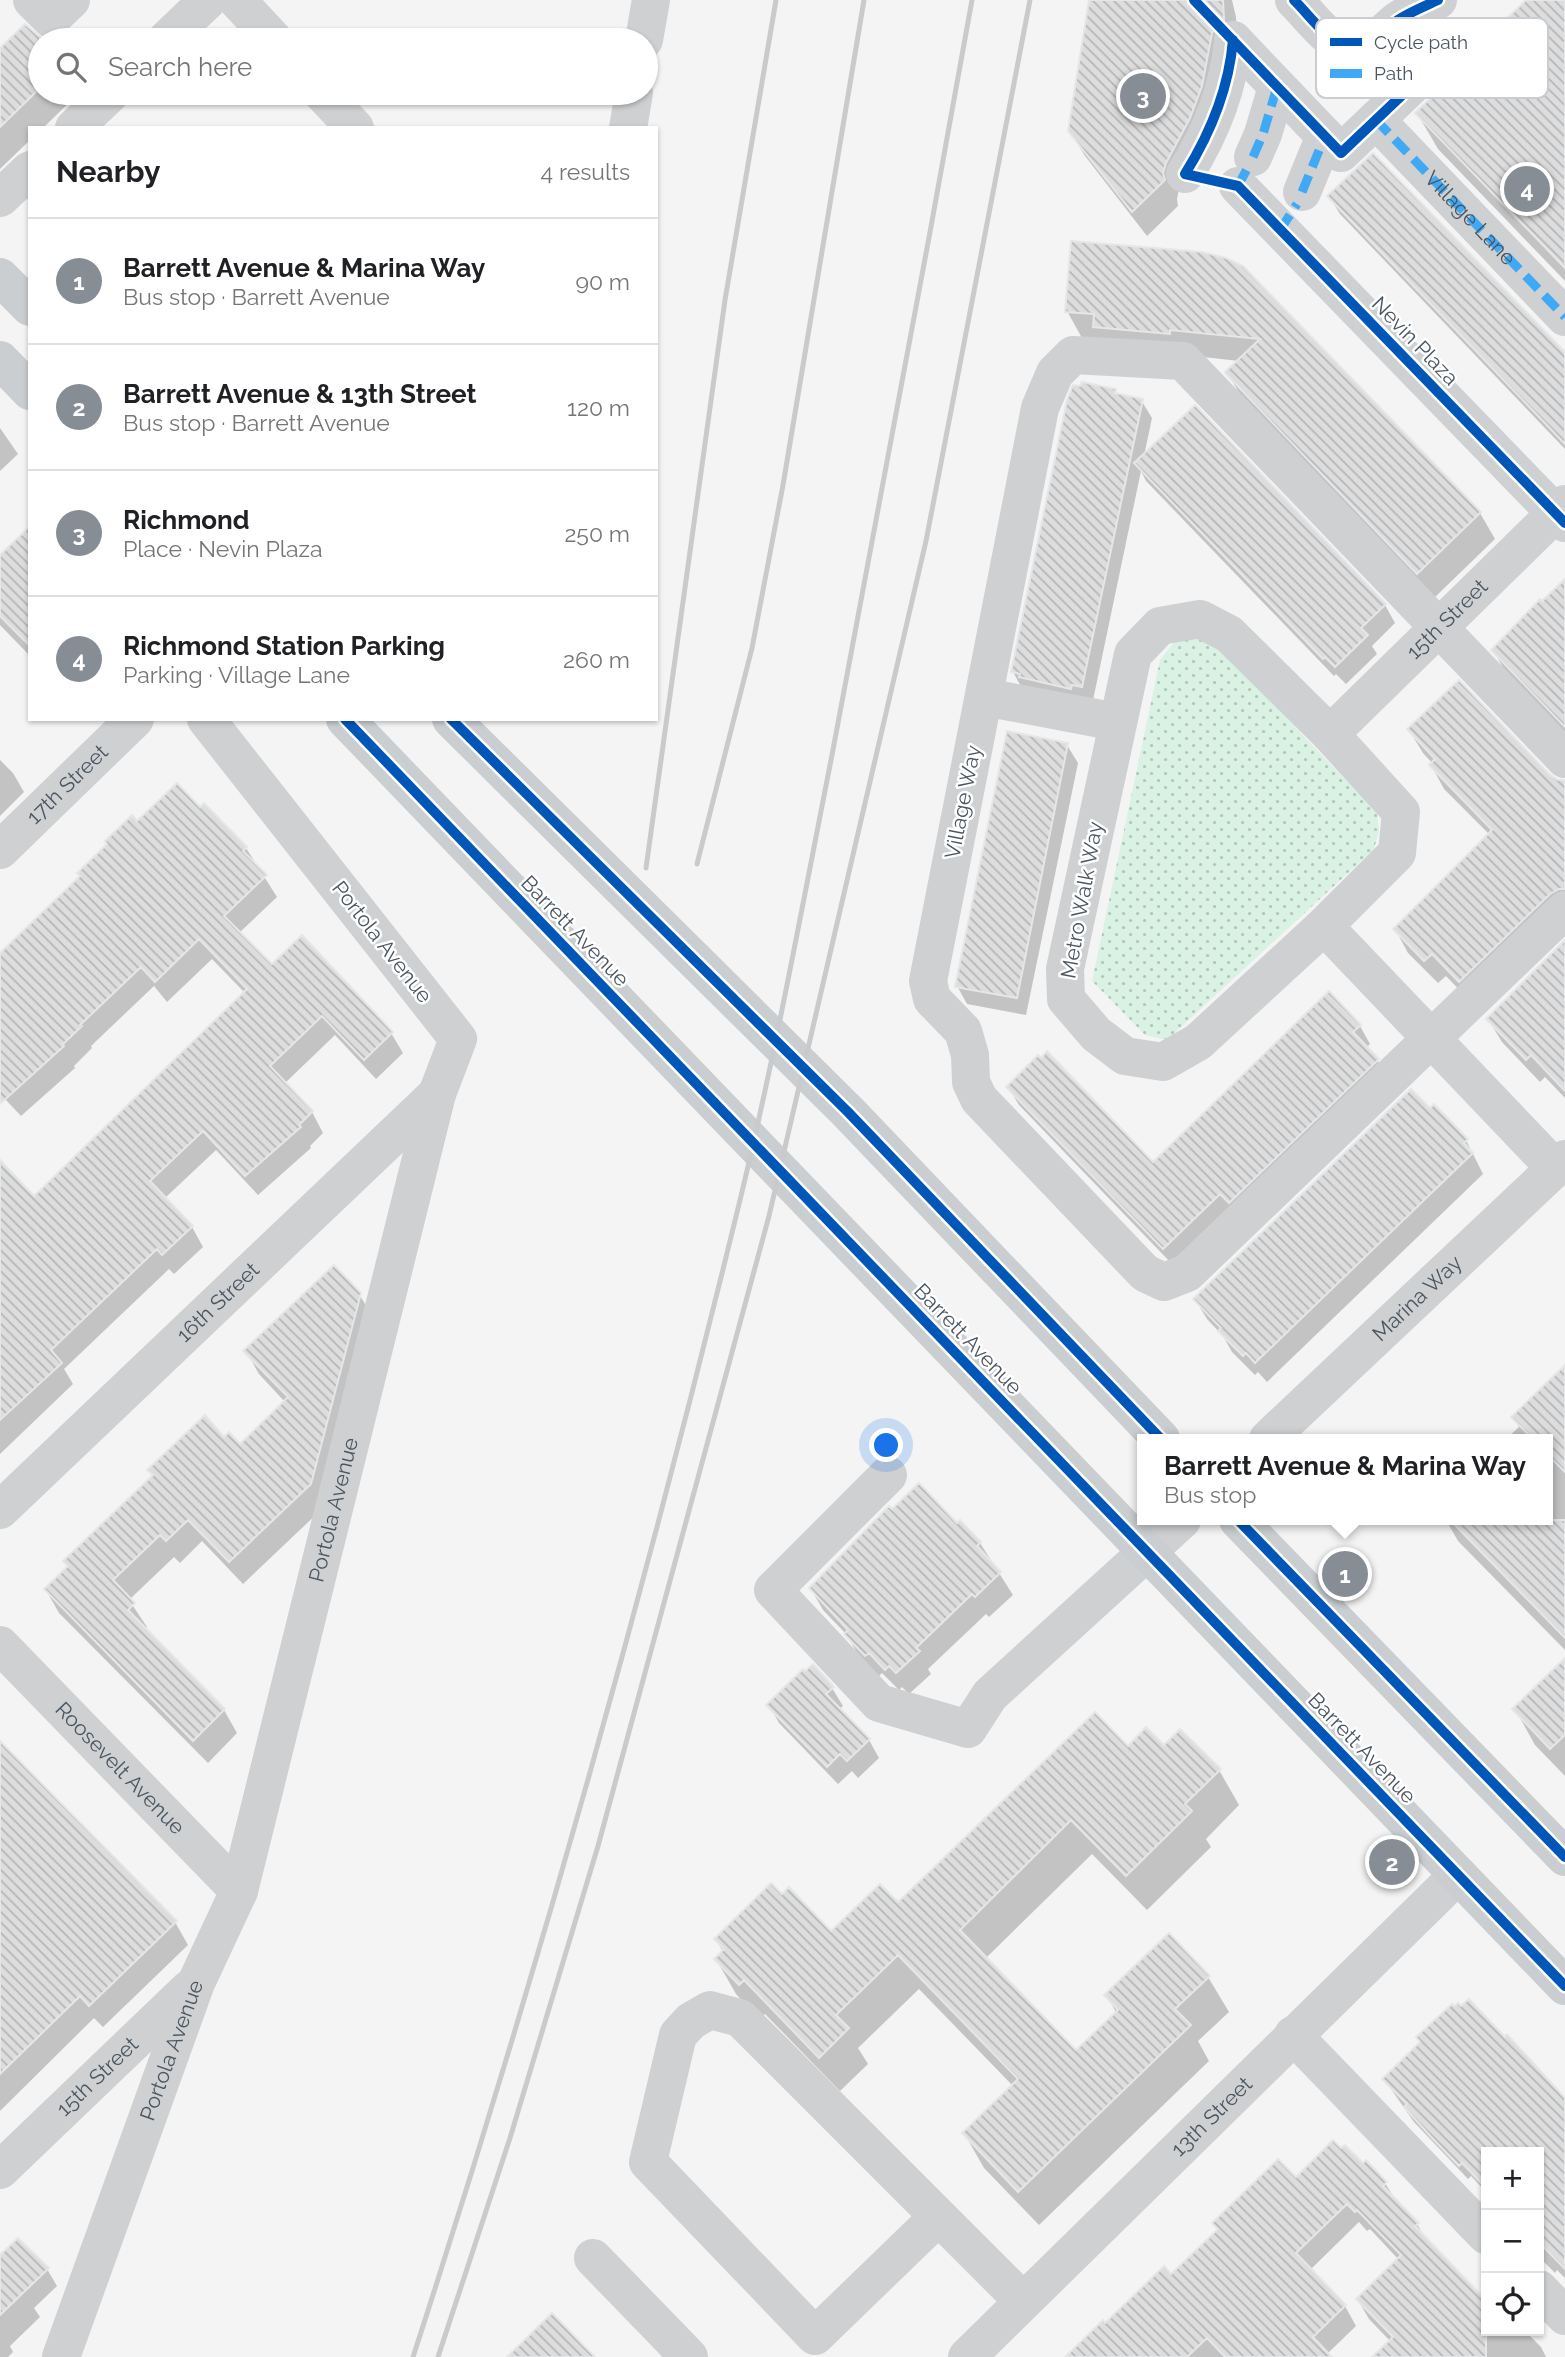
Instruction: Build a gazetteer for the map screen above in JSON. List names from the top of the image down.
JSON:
{
  "streets": {
    "main road": ["Barrett Avenue"],
    "street": [
      "Village Lane",
      "Nevin Plaza",
      "15th Street",
      "17th Street",
      "Village Way",
      "Metro Walk Way",
      "Portola Avenue",
      "Marina Way",
      "16th Street",
      "Roosevelt Avenue",
      "13th Street"
    ]
  },
  "crossings": [
    ["Nevin Plaza", "15th Street"],
    ["15th Street", "Village Way"],
    ["15th Street", "Metro Walk Way"],
    ["15th Street", "Portola Avenue"],
    ["Barrett Avenue", "13th Street"],
    ["Portola Avenue", "16th Street"],
    ["Portola Avenue", "Roosevelt Avenue"]
  ],
  "legend": ["Cycle path", "Path"],
  "page": {
    "search": "Search here",
    "pins": [
      "3",
      "4",
      "1",
      "2"
    ],
    "heading": ["Nearby", "4 results"],
    "list": [
      {
        "mark": "1",
        "name": "Barrett Avenue & Marina Way",
        "note": "Bus stop · Barrett Avenue",
        "value": "90 m"
      },
      {
        "mark": "2",
        "name": "Barrett Avenue & 13th Street",
        "note": "Bus stop · Barrett Avenue",
        "value": "120 m"
      },
      {
        "mark": "3",
        "name": "Richmond",
        "note": "Place · Nevin Plaza",
        "value": "250 m"
      },
      {
        "mark": "4",
        "name": "Richmond Station Parking",
        "note": "Parking · Village Lane",
        "value": "260 m"
      }
    ],
    "popup": ["Barrett Avenue & Marina Way", "Bus stop"],
    "map_buttons": ["+", "−"]
  }
}
